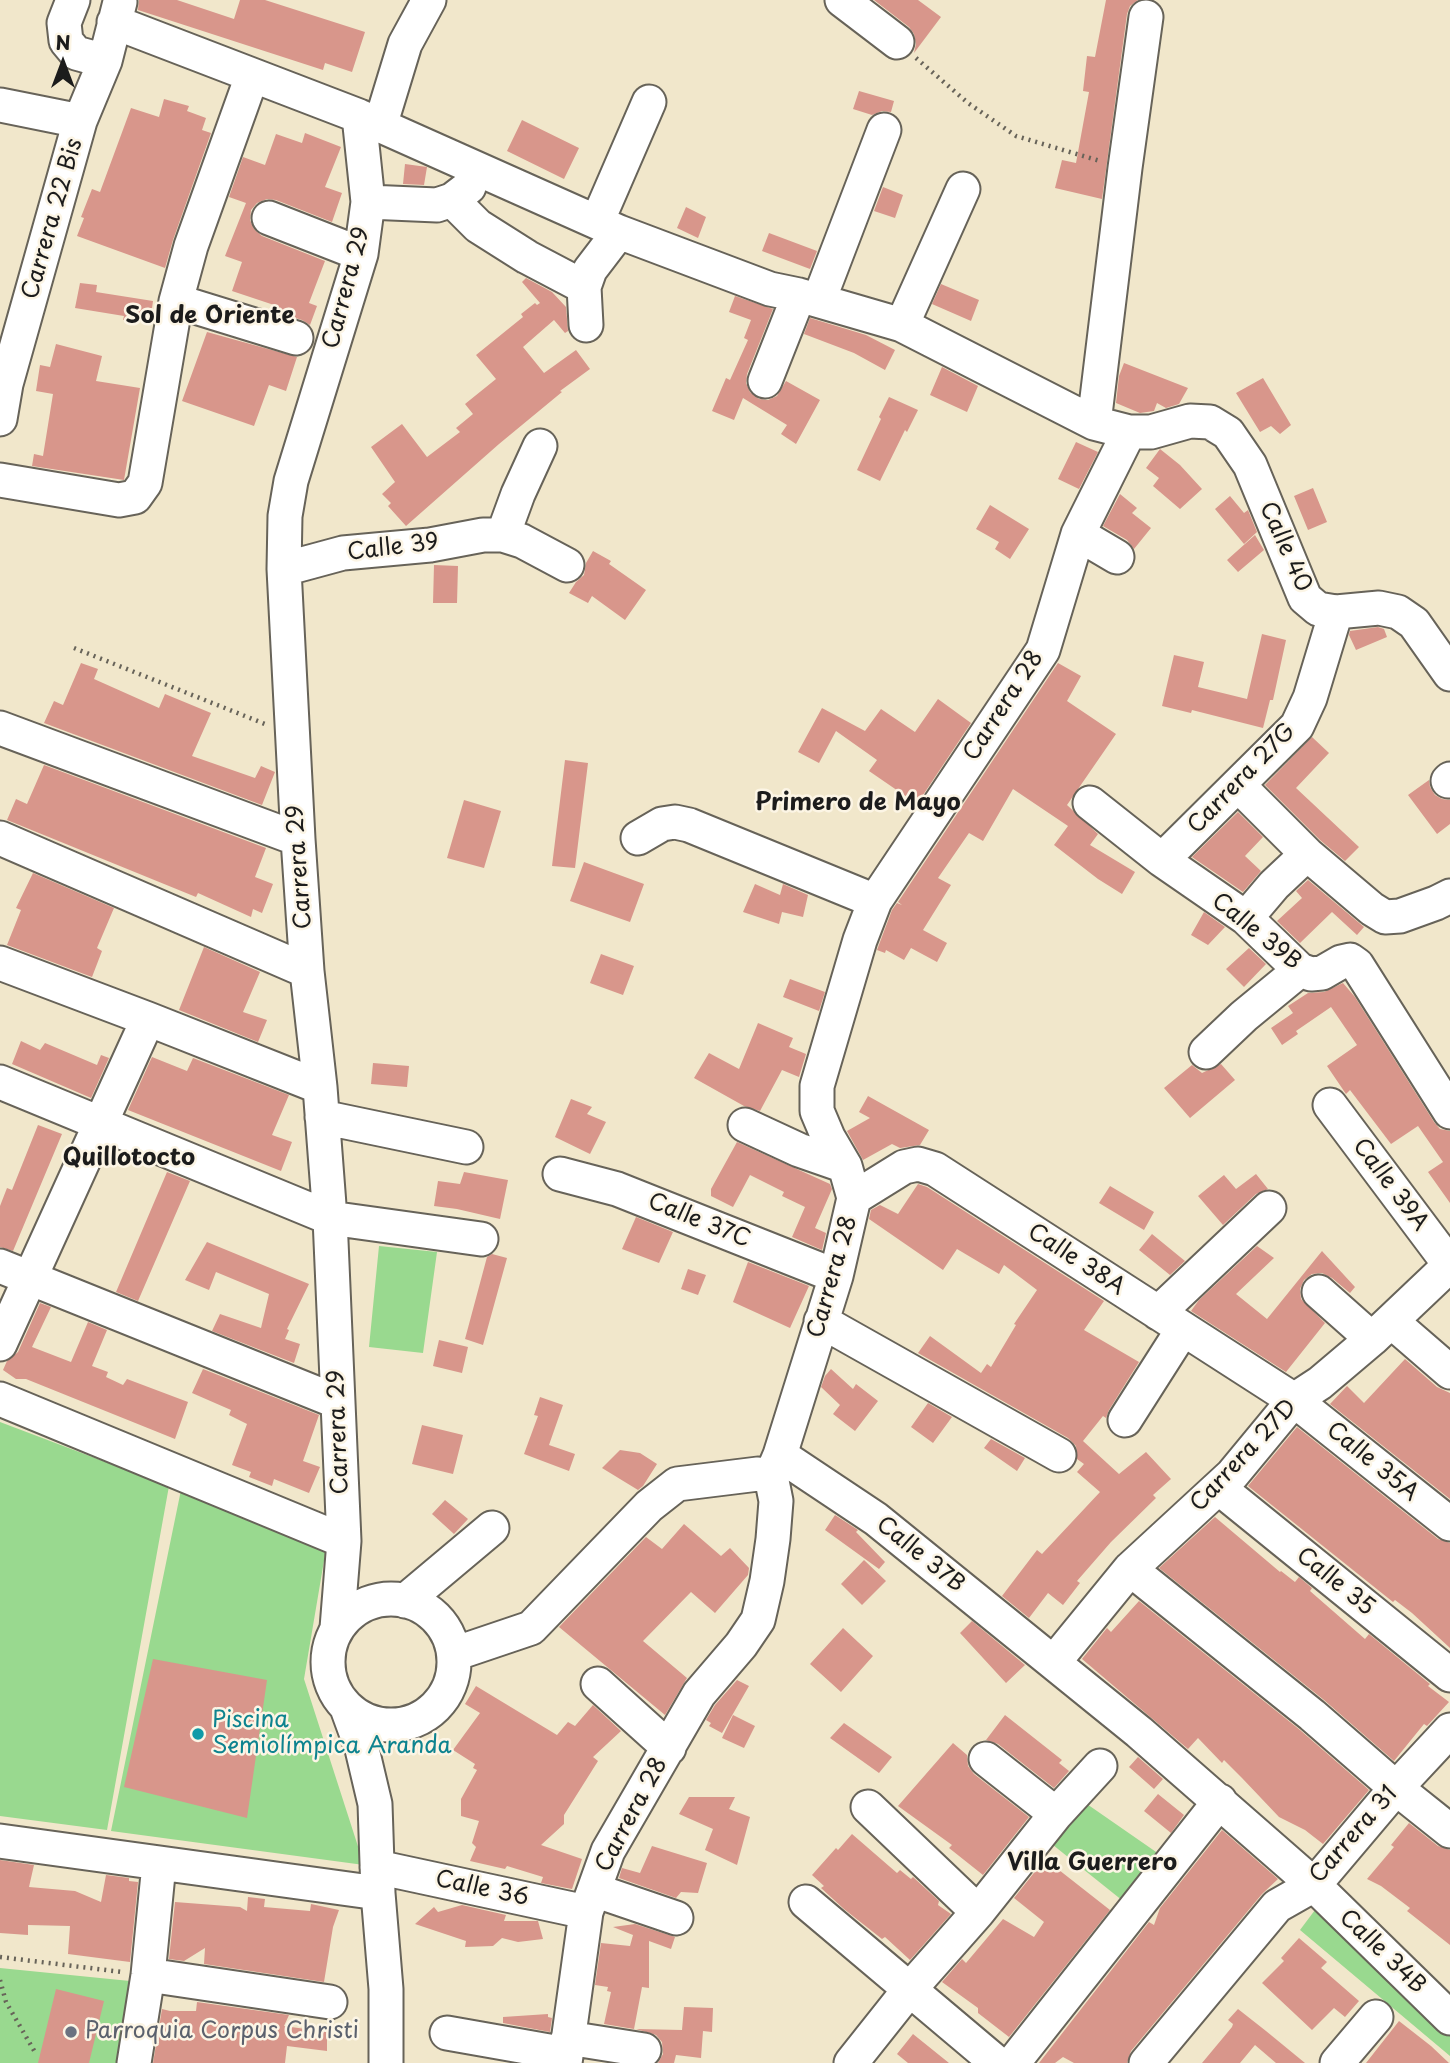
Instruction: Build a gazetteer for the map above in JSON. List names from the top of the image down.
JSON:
{
  "streets": {
    "street": [
      "Carrera 22 Bis",
      "Carrera 29",
      "Calle 40",
      "Calle 39",
      "Carrera 28",
      "Carrera 27G",
      "Calle 39B",
      "Calle 39A",
      "Calle 37C",
      "Calle 38A",
      "Carrera 27D",
      "Calle 35A",
      "Calle 37B",
      "Calle 35",
      "Carrera 31",
      "Calle 36",
      "Calle 34B"
    ]
  },
  "crossings": [
    ["Carrera 29", "Calle 39"],
    ["Calle 40", "Carrera 28"],
    ["Calle 40", "Carrera 27G"],
    ["Carrera 28", "Calle 37C"],
    ["Carrera 28", "Calle 38A"],
    ["Carrera 28", "Calle 37B"],
    ["Carrera 28", "Calle 36"],
    ["Carrera 27G", "Calle 39B"],
    ["Calle 39A", "Carrera 27D"],
    ["Calle 38A", "Carrera 27D"],
    ["Calle 38A", "Calle 35A"],
    ["Carrera 27D", "Calle 35A"],
    ["Carrera 27D", "Calle 37B"],
    ["Carrera 27D", "Calle 35"],
    ["Calle 37B", "Calle 34B"],
    ["Carrera 31", "Calle 34B"]
  ],
  "districts": [
    "Sol de Oriente",
    "Primero de Mayo",
    "Quillotocto",
    "Villa Guerrero"
  ],
  "places": ["Piscina Semiolímpica Aranda", "Parroquia Corpus Christi"],
  "north": "top"
}
